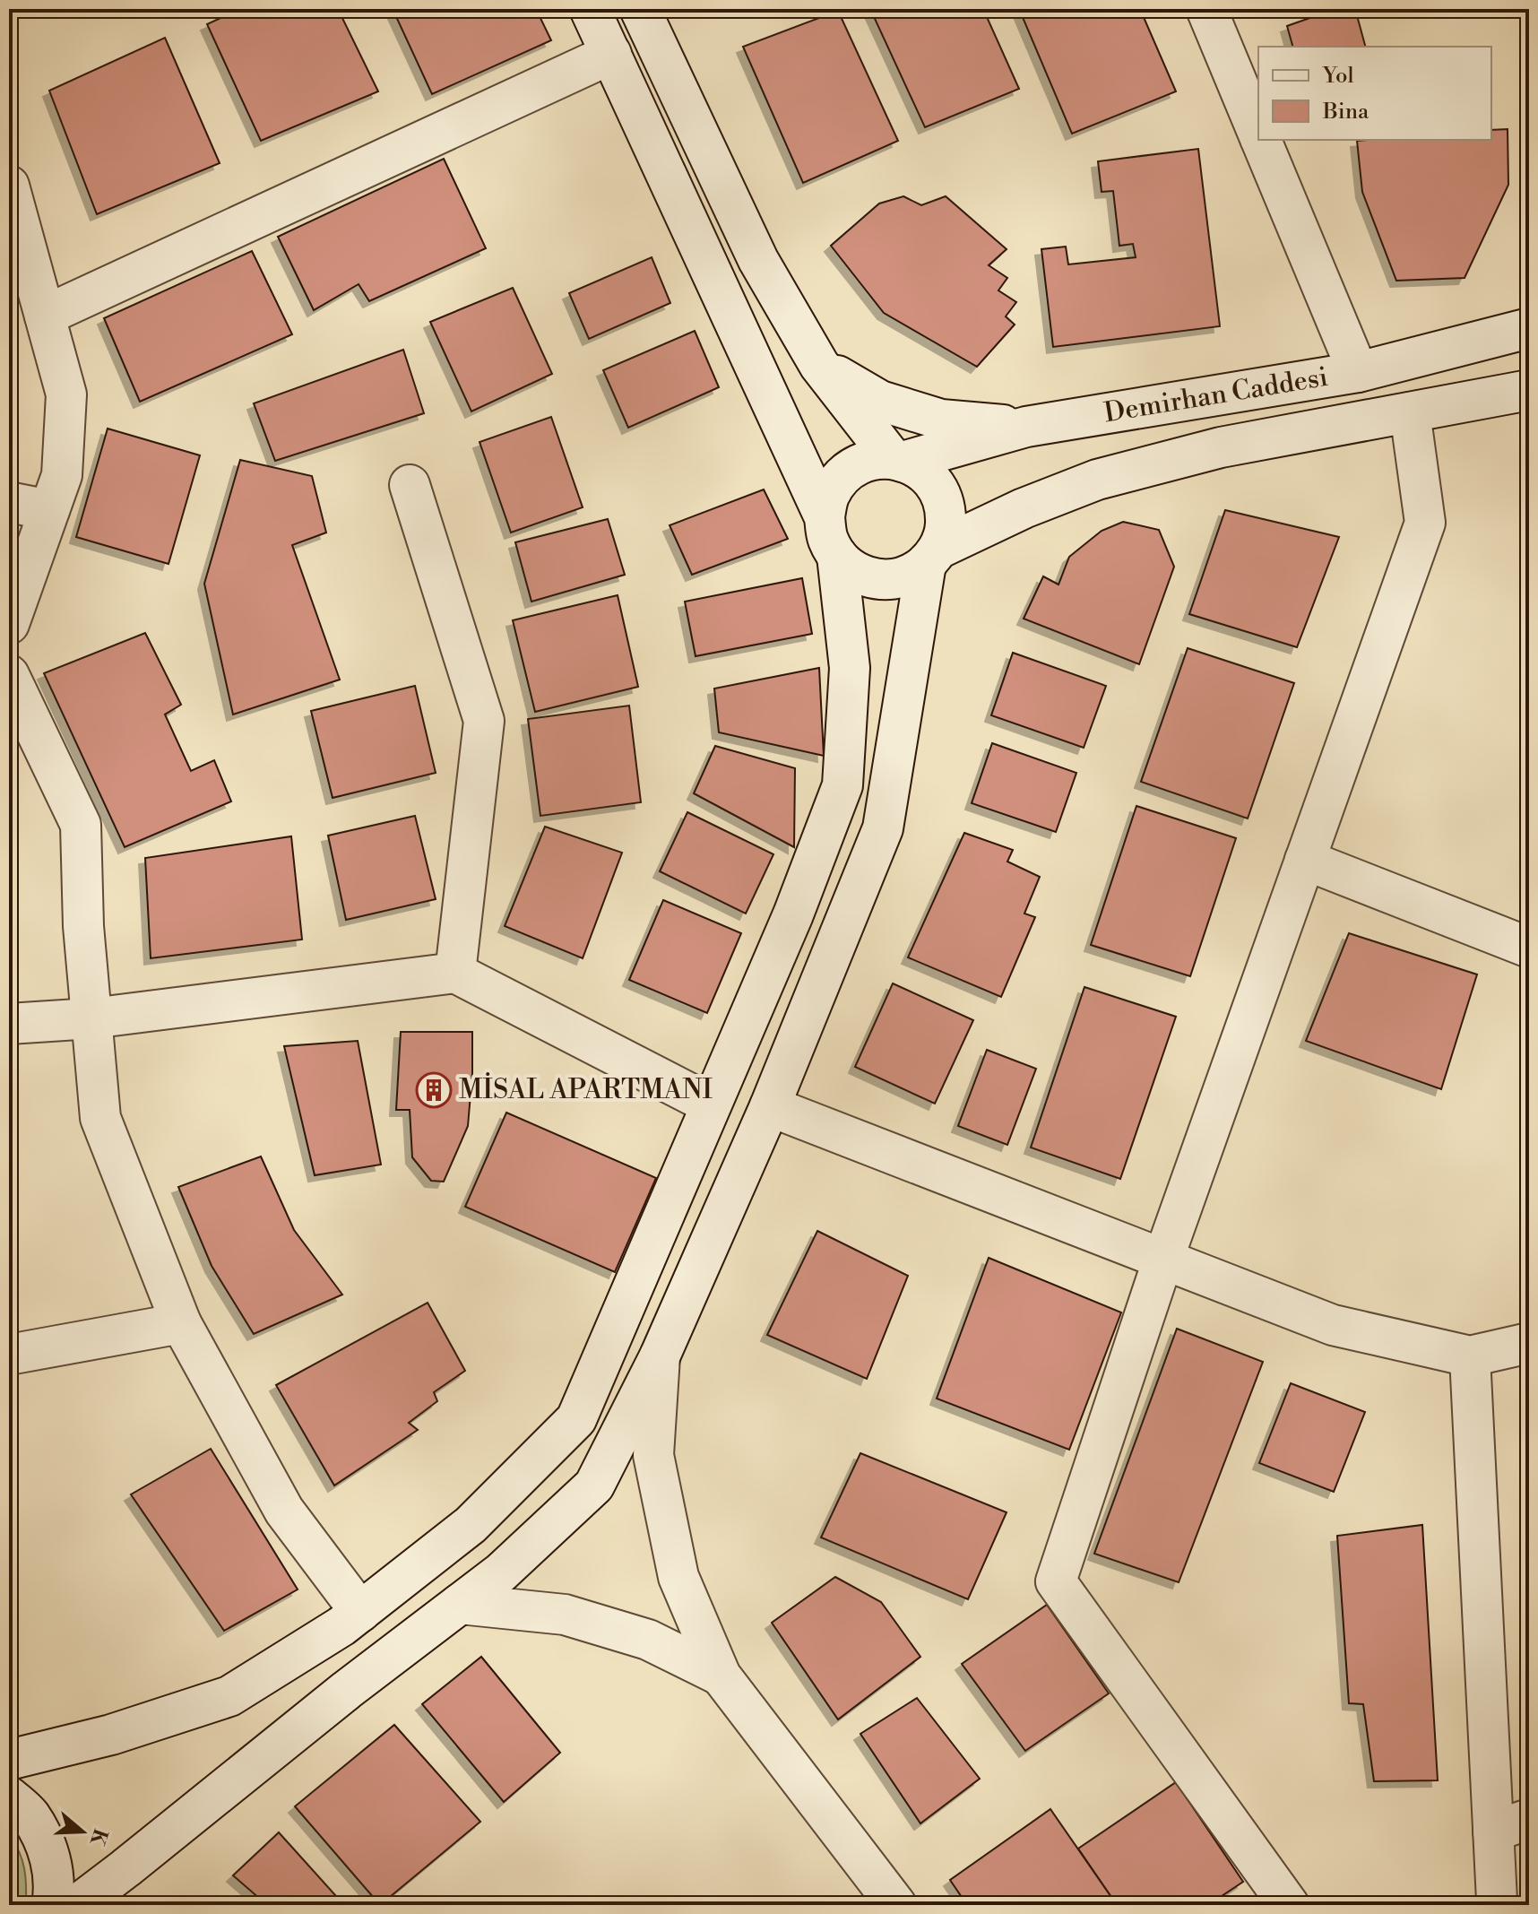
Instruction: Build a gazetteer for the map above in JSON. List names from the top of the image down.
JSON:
{
  "streets": {
    "street": ["Demirhan Caddesi"]
  },
  "places": {
    "building": ["MİSAL APARTMANI"]
  },
  "legend": ["Yol", "Bina"],
  "north": "right"
}
